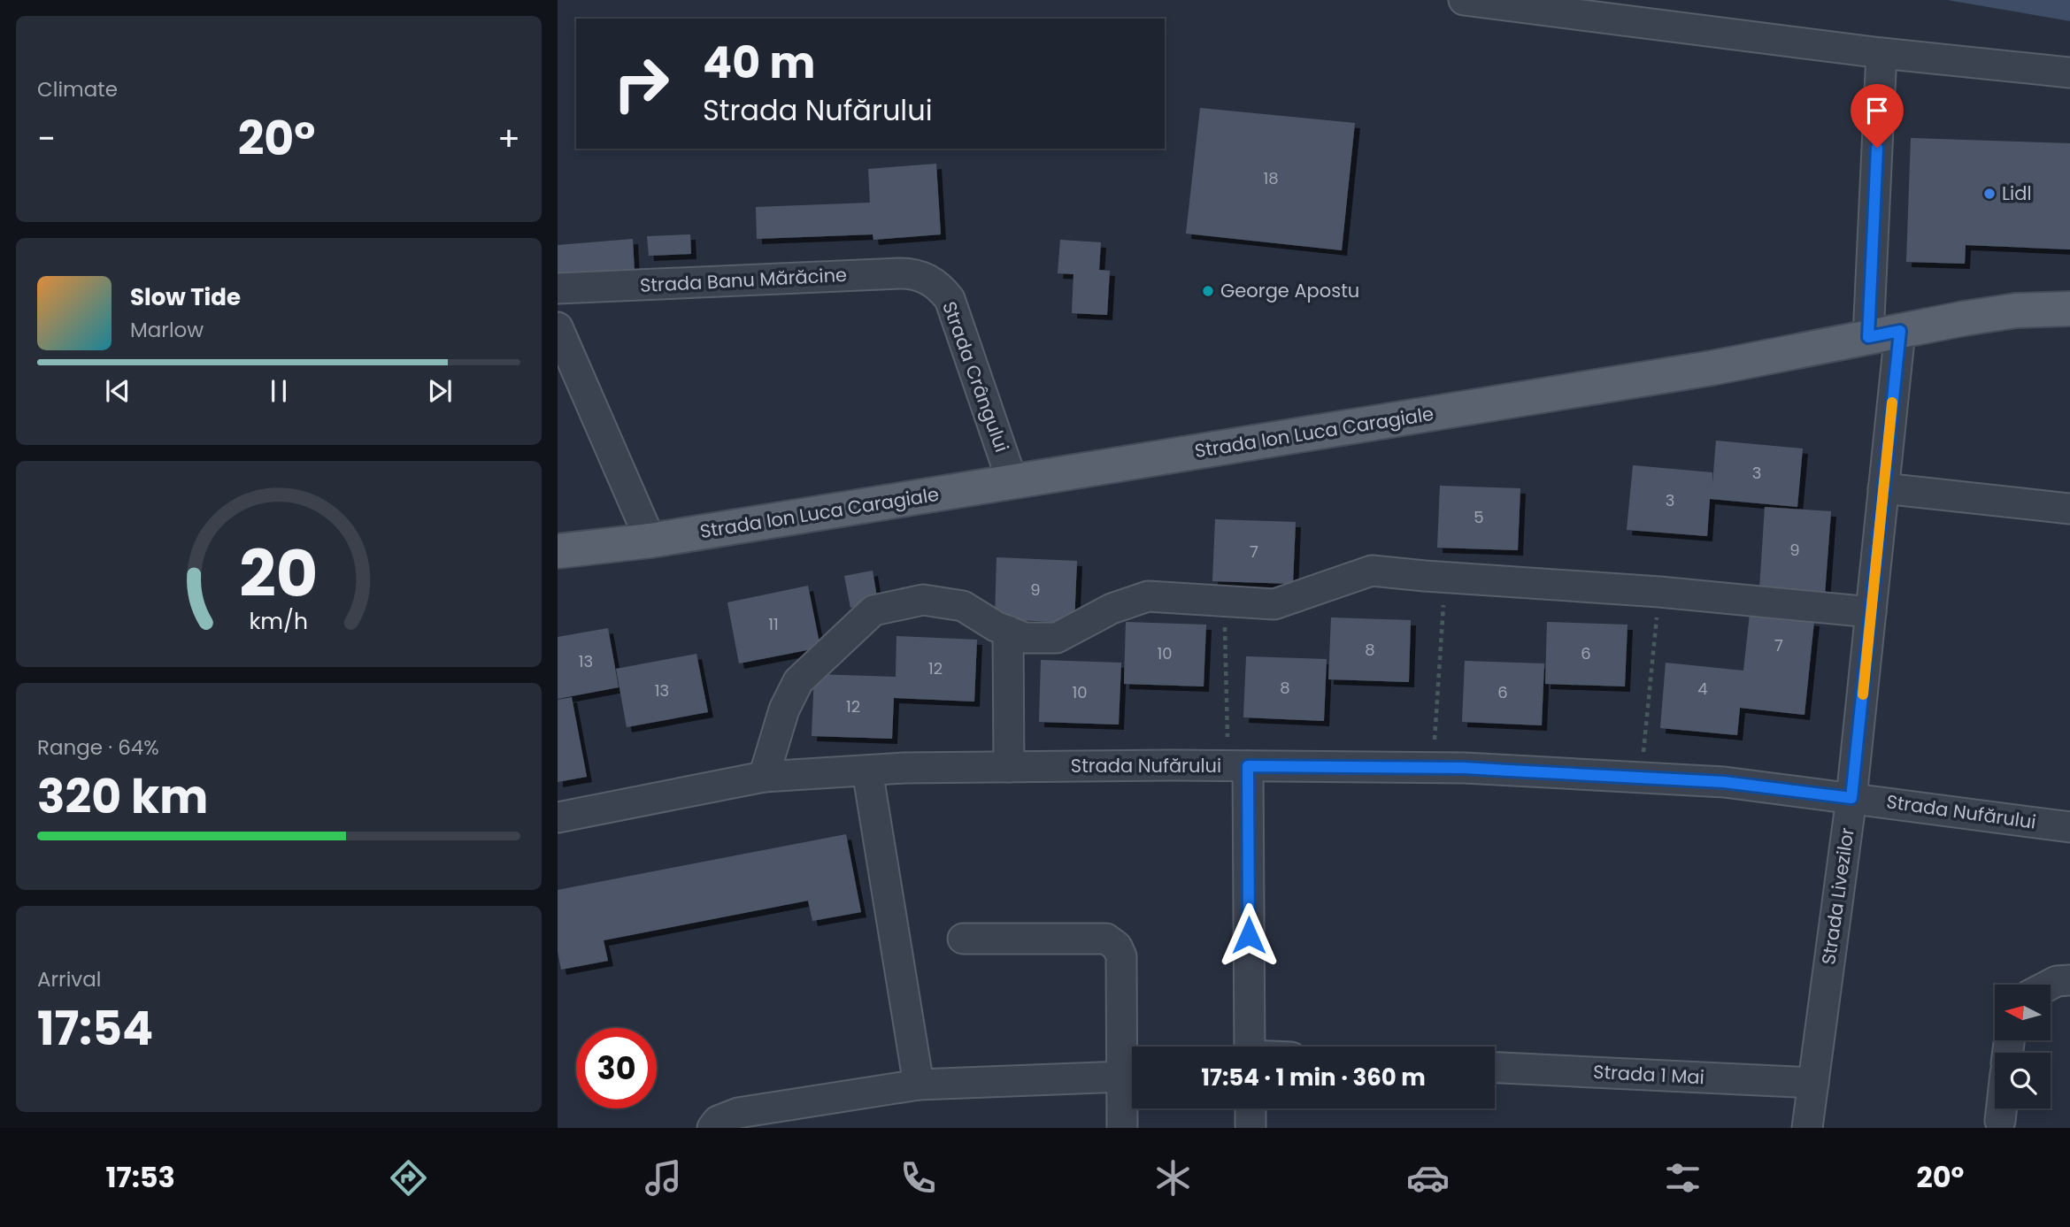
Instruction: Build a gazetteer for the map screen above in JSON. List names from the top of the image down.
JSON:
{
  "streets": {
    "main road": ["Strada Ion Luca Caragiale"],
    "street": [
      "Strada Banu Mărăcine",
      "Strada Crângului",
      "Strada Nufărului",
      "Strada Livezilor",
      "Strada 1 Mai"
    ]
  },
  "crossings": [
    ["Strada Banu Mărăcine", "Strada Crângului"],
    ["Strada Crângului", "Strada Ion Luca Caragiale"],
    ["Strada Ion Luca Caragiale", "Strada Livezilor"],
    ["Strada Nufărului", "Strada Livezilor"],
    ["Strada Livezilor", "Strada 1 Mai"]
  ],
  "places": ["Lidl", "George Apostu"],
  "house_numbers": [
    "18",
    "3",
    "3",
    "5",
    "9",
    "7",
    "9",
    "11",
    "7",
    "8",
    "10",
    "6",
    "13",
    "12",
    "8",
    "4",
    "13",
    "10",
    "6",
    "12"
  ],
  "north": "left",
  "page": {
    "tile": [
      "Climate",
      ["Range · 64%", "320 km"],
      ["Arrival", "17:54"]
    ],
    "turn": ["40 m", "Strada Nufărului"],
    "heat": ["−", "20°", "+"],
    "song": ["Slow Tide", "Marlow"],
    "limit": "30",
    "trip": "17:54 · 1 min · 360 m",
    "tabs": ["17:53", "20°"],
    "gauge": ["20", "km/h"]
  }
}
